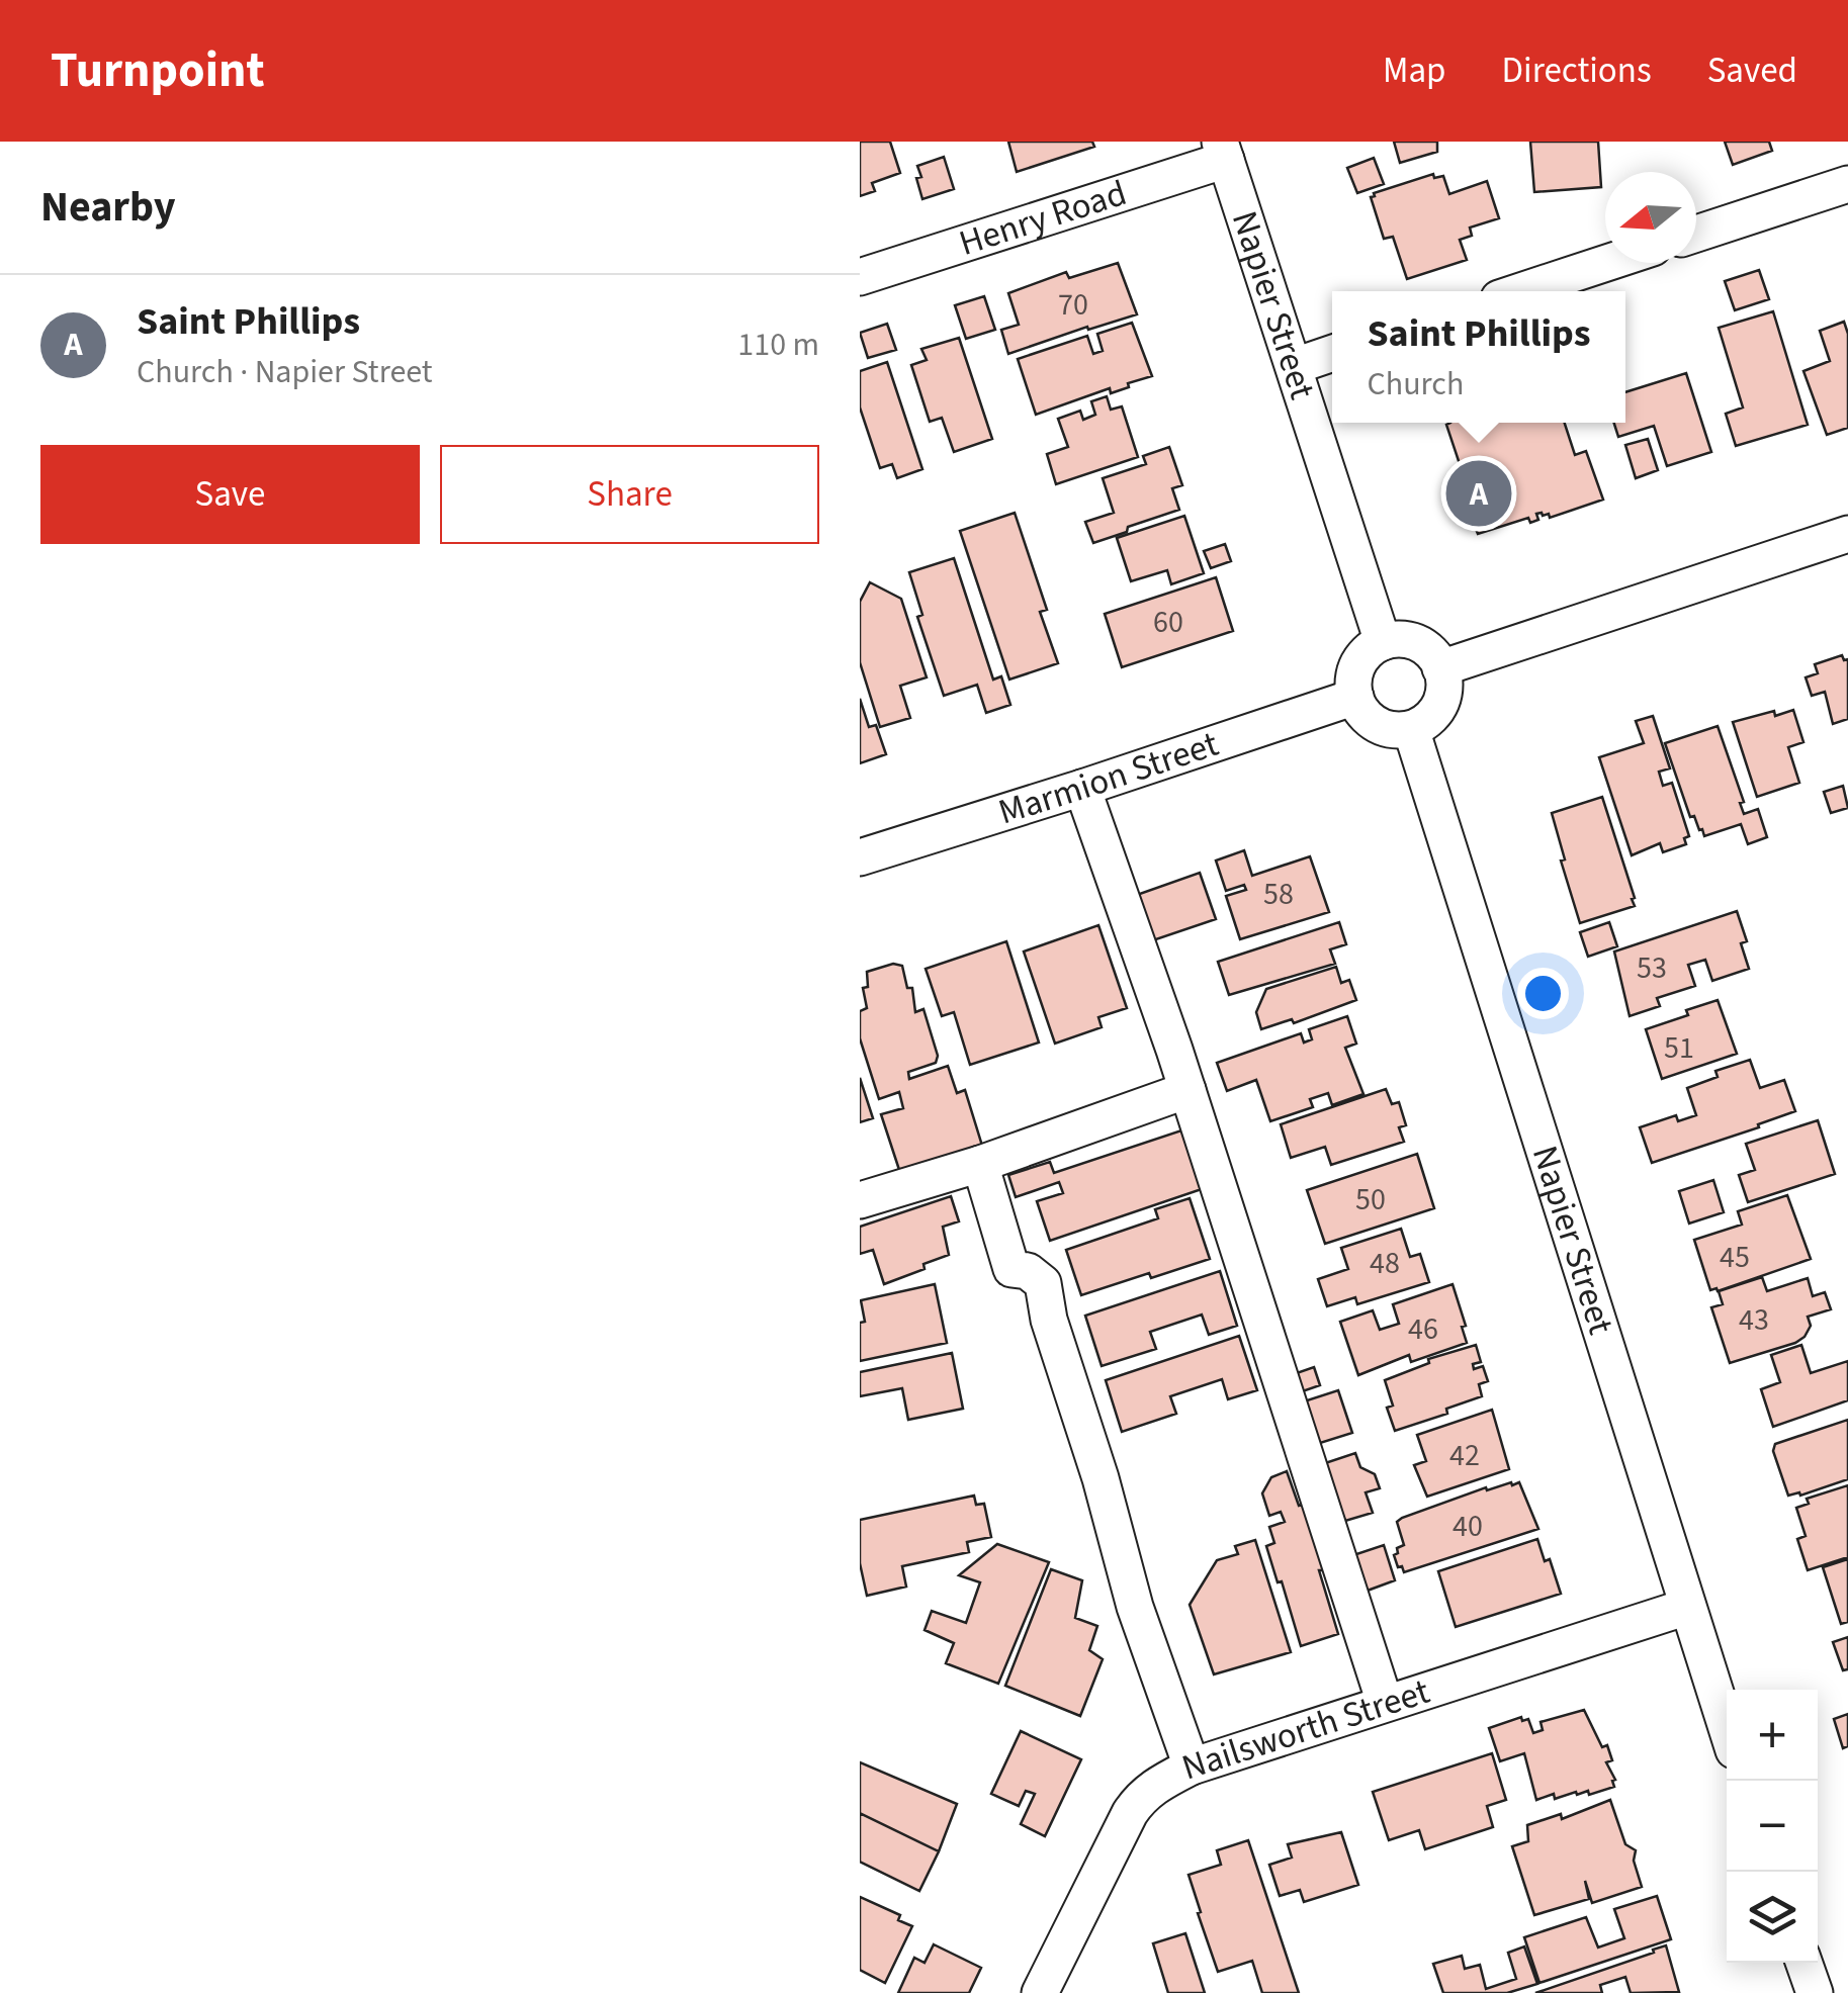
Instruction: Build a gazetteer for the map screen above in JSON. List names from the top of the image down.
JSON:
{
  "streets": {
    "street": [
      "Henry Road",
      "Napier Street",
      "Marmion Street",
      "Nailsworth Street"
    ]
  },
  "crossings": [
    ["Henry Road", "Napier Street"],
    ["Napier Street", "Marmion Street"],
    ["Napier Street", "Nailsworth Street"]
  ],
  "house_numbers": [
    "70",
    "60",
    "58",
    "53",
    "51",
    "50",
    "45",
    "48",
    "43",
    "46",
    "42",
    "40"
  ],
  "north": "left",
  "page": {
    "header": "Turnpoint",
    "nav": ["Map", "Directions", "Saved"],
    "heading": "Nearby",
    "list": [
      {
        "mark": "A",
        "name": "Saint Phillips",
        "note": "Church · Napier Street",
        "value": "110 m"
      }
    ],
    "popup": ["Saint Phillips", "Church"],
    "buttons": ["Save", "Share"],
    "pins": "A",
    "map_buttons": ["+", "−"]
  }
}
